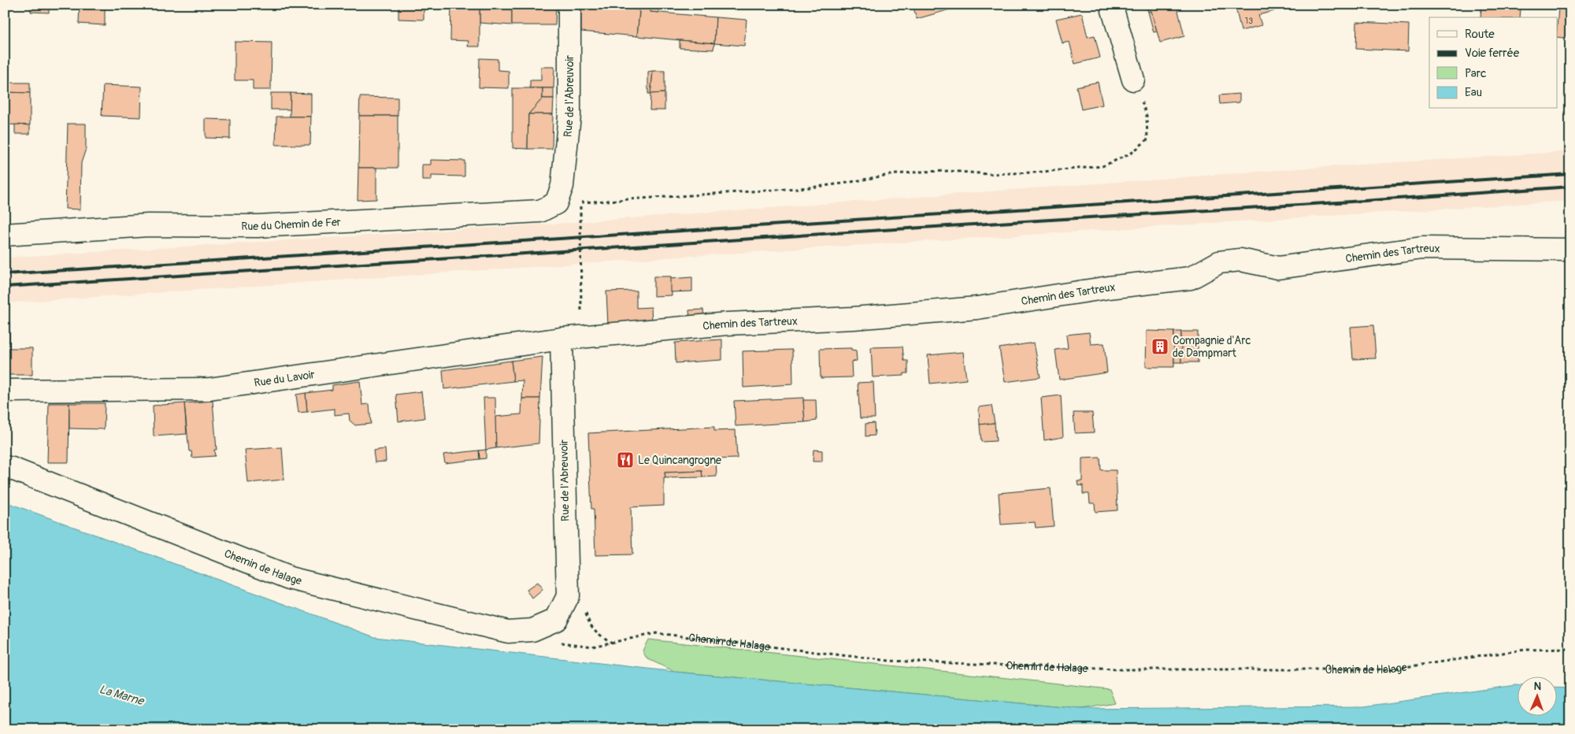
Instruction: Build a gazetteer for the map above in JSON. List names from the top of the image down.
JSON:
{
  "streets": {
    "street": [
      "Rue de l'Abreuvoir",
      "Rue du Chemin de Fer",
      "Chemin des Tartreux",
      "Rue du Lavoir",
      "Chemin de Halage"
    ]
  },
  "crossings": [
    ["Rue de l'Abreuvoir", "Rue du Chemin de Fer"],
    ["Rue de l'Abreuvoir", "Chemin des Tartreux"],
    ["Rue de l'Abreuvoir", "Rue du Lavoir"],
    ["Rue de l'Abreuvoir", "Chemin de Halage"],
    ["Chemin des Tartreux", "Rue du Lavoir"]
  ],
  "water": ["La Marne"],
  "places": {
    "building": ["Compagnie d'Arc de Dampmart"],
    "restaurant": ["Le Quincangrogne"]
  },
  "house_numbers": ["13"],
  "legend": [
    "Route",
    "Voie ferrée",
    "Parc",
    "Eau"
  ],
  "north": "top"
}
